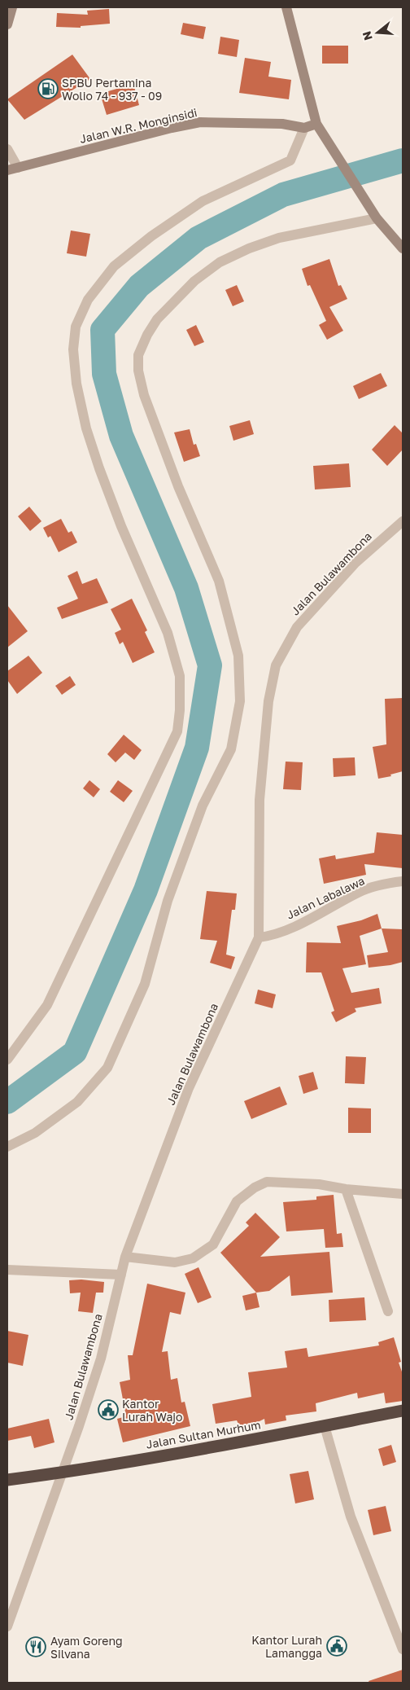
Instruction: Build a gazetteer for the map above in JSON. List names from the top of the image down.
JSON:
{
  "streets": {
    "highway": ["Jalan Sultan Murhum"],
    "main road": ["Jalan W.R. Monginsidi"],
    "street": ["Jalan Bulawambona", "Jalan Labalawa"]
  },
  "crossings": [
    ["Jalan Bulawambona", "Jalan Labalawa"],
    ["Jalan Bulawambona", "Jalan Sultan Murhum"]
  ],
  "places": {
    "fuel station": ["SPBU Pertamina Wolio 74 - 937 - 09"],
    "public building": ["Kantor Lurah Wajo", "Kantor Lurah Lamangga"],
    "restaurant": ["Ayam Goreng Silvana"]
  },
  "north": "left"
}
